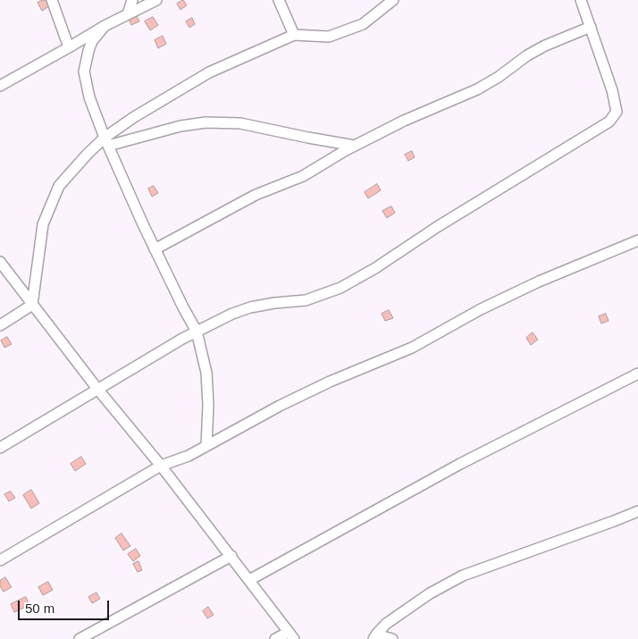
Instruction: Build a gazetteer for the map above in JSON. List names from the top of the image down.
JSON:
{
  "scale_bar": "50 m"
}
